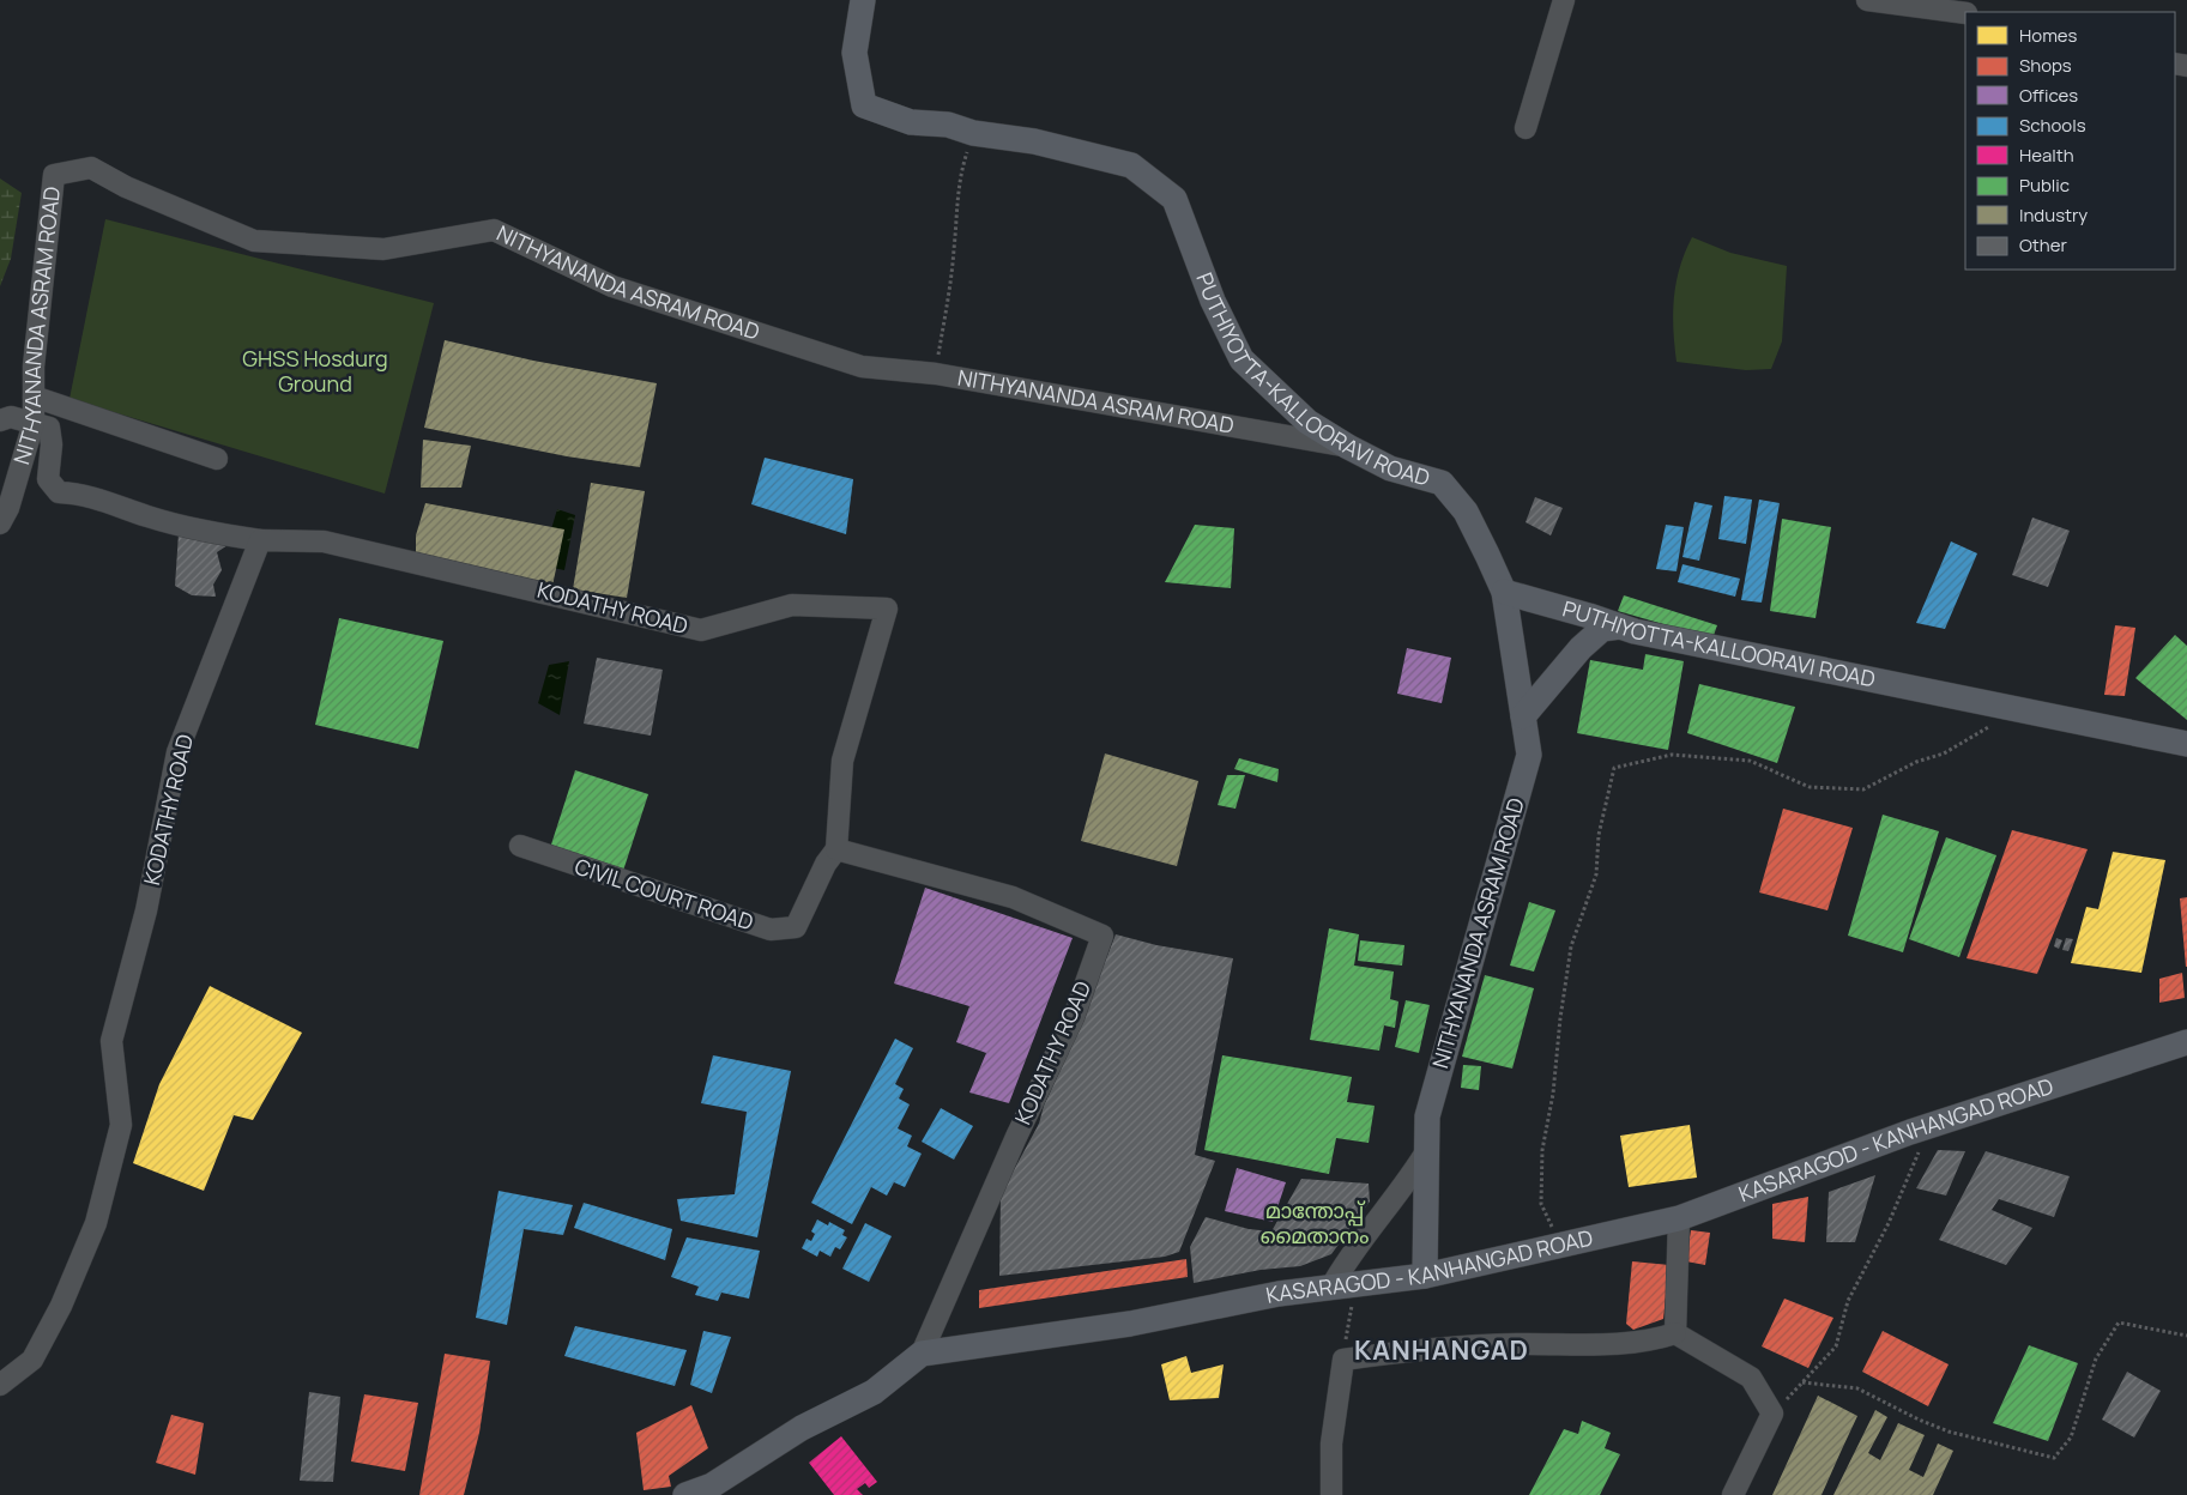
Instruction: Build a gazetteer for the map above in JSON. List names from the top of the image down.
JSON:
{
  "streets": {
    "main road": ["NITHYANANDA ASRAM ROAD", "PUTHIYOTTA-KALLOORAVI ROAD", "KASARAGOD - KANHANGAD ROAD"],
    "street": ["KODATHY ROAD", "CIVIL COURT ROAD"]
  },
  "crossings": [
    ["NITHYANANDA ASRAM ROAD", "PUTHIYOTTA-KALLOORAVI ROAD"],
    ["NITHYANANDA ASRAM ROAD", "KASARAGOD - KANHANGAD ROAD"],
    ["KODATHY ROAD", "CIVIL COURT ROAD"],
    ["KODATHY ROAD", "KASARAGOD - KANHANGAD ROAD"]
  ],
  "districts": ["KANHANGAD"],
  "parks": ["GHSS Hosdurg Ground", "മാന്തോപ്പ് മൈതാനം"],
  "legend": [
    "Homes",
    "Shops",
    "Offices",
    "Schools",
    "Health",
    "Public",
    "Industry",
    "Other"
  ]
}
